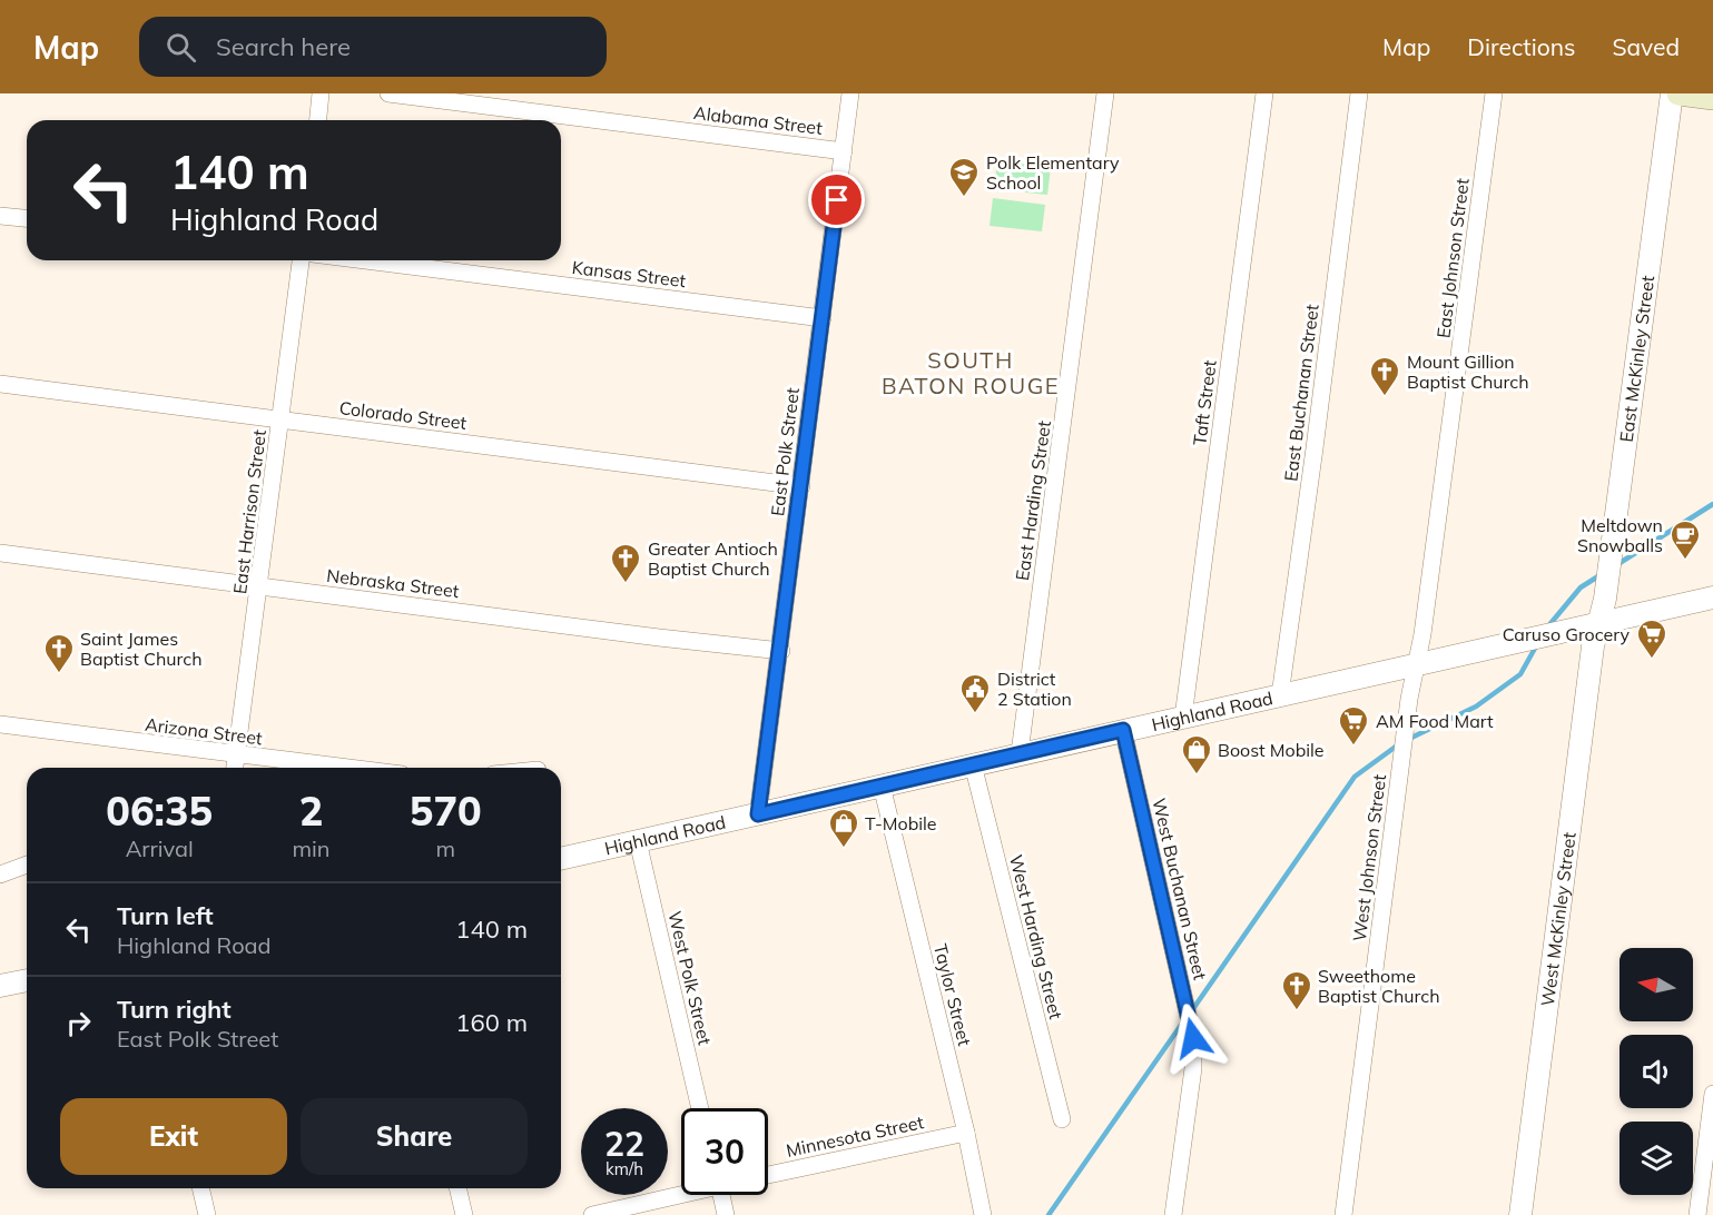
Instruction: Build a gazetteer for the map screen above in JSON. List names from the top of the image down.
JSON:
{
  "streets": {
    "street": [
      "Alabama Street",
      "East Johnson Street",
      "Kansas Street",
      "East McKinley Street",
      "East Buchanan Street",
      "Taft Street",
      "Colorado Street",
      "East Polk Street",
      "East Harding Street",
      "East Harrison Street",
      "Nebraska Street",
      "Highland Road",
      "Arizona Street",
      "West Johnson Street",
      "West Buchanan Street",
      "West McKinley Street",
      "West Harding Street",
      "West Polk Street",
      "Taylor Street",
      "Minnesota Street"
    ]
  },
  "crossings": [
    ["Alabama Street", "East Polk Street"],
    ["East Johnson Street", "Highland Road"],
    ["East Johnson Street", "West Johnson Street"],
    ["Kansas Street", "East Polk Street"],
    ["East McKinley Street", "Highland Road"],
    ["East McKinley Street", "West McKinley Street"],
    ["East Buchanan Street", "Highland Road"],
    ["Taft Street", "Highland Road"],
    ["Colorado Street", "East Polk Street"],
    ["Colorado Street", "East Harrison Street"],
    ["East Polk Street", "Nebraska Street"],
    ["East Polk Street", "Highland Road"],
    ["East Harding Street", "Highland Road"],
    ["East Harrison Street", "Nebraska Street"],
    ["East Harrison Street", "Arizona Street"],
    ["Highland Road", "West Johnson Street"],
    ["Highland Road", "West Buchanan Street"],
    ["Highland Road", "West McKinley Street"],
    ["Highland Road", "West Harding Street"],
    ["Highland Road", "West Polk Street"],
    ["Highland Road", "Taylor Street"],
    ["Taylor Street", "Minnesota Street"]
  ],
  "districts": ["SOUTH BATON ROUGE"],
  "places": {
    "school or university": ["Polk Elementary School"],
    "church": [
      "Mount Gillion Baptist Church",
      "Greater Antioch Baptist Church",
      "Saint James Baptist Church",
      "Sweethome Baptist Church"
    ],
    "cafe": ["Meltdown Snowballs"],
    "supermarket": ["Caruso Grocery", "AM Food Mart"],
    "public building": ["District 2 Station"],
    "shop": ["Boost Mobile", "T-Mobile"]
  },
  "north": "left",
  "page": {
    "header": "Map",
    "search": "Search here",
    "nav": ["Map", "Directions", "Saved"],
    "turn": ["140 m", "Highland Road"],
    "eta": [
      "06:35",
      "Arrival",
      "2",
      "min",
      "570",
      "m"
    ],
    "list": [
      {
        "name": "Turn left",
        "note": "Highland Road",
        "value": "140 m"
      },
      {
        "name": "Turn right",
        "note": "East Polk Street",
        "value": "160 m"
      }
    ],
    "buttons": ["Exit", "Share"],
    "speed": "22 km/h",
    "limit": "30"
  }
}
